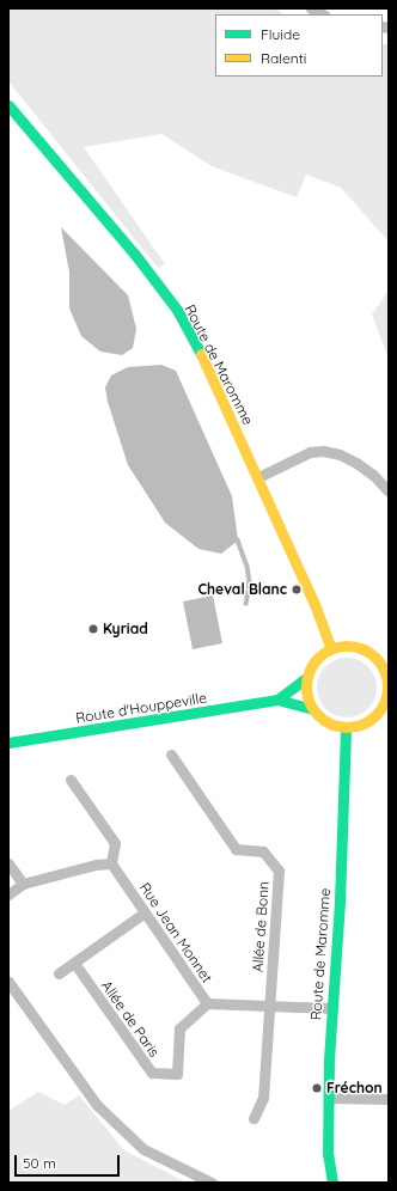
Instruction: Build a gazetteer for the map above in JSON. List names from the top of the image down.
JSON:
{
  "streets": {
    "street": [
      "Route de Maromme",
      "Route d'Houppeville",
      "Allée de Bonn",
      "Rue Jean Monnet",
      "Allée de Paris"
    ]
  },
  "crossings": [
    ["Route de Maromme", "Route d'Houppeville"],
    ["Route de Maromme", "Rue Jean Monnet"],
    ["Allée de Bonn", "Rue Jean Monnet"],
    ["Rue Jean Monnet", "Allée de Paris"]
  ],
  "places": ["Cheval Blanc", "Kyriad", "Fréchon"],
  "legend": ["Fluide", "Ralenti"],
  "scale_bar": "50 m"
}
